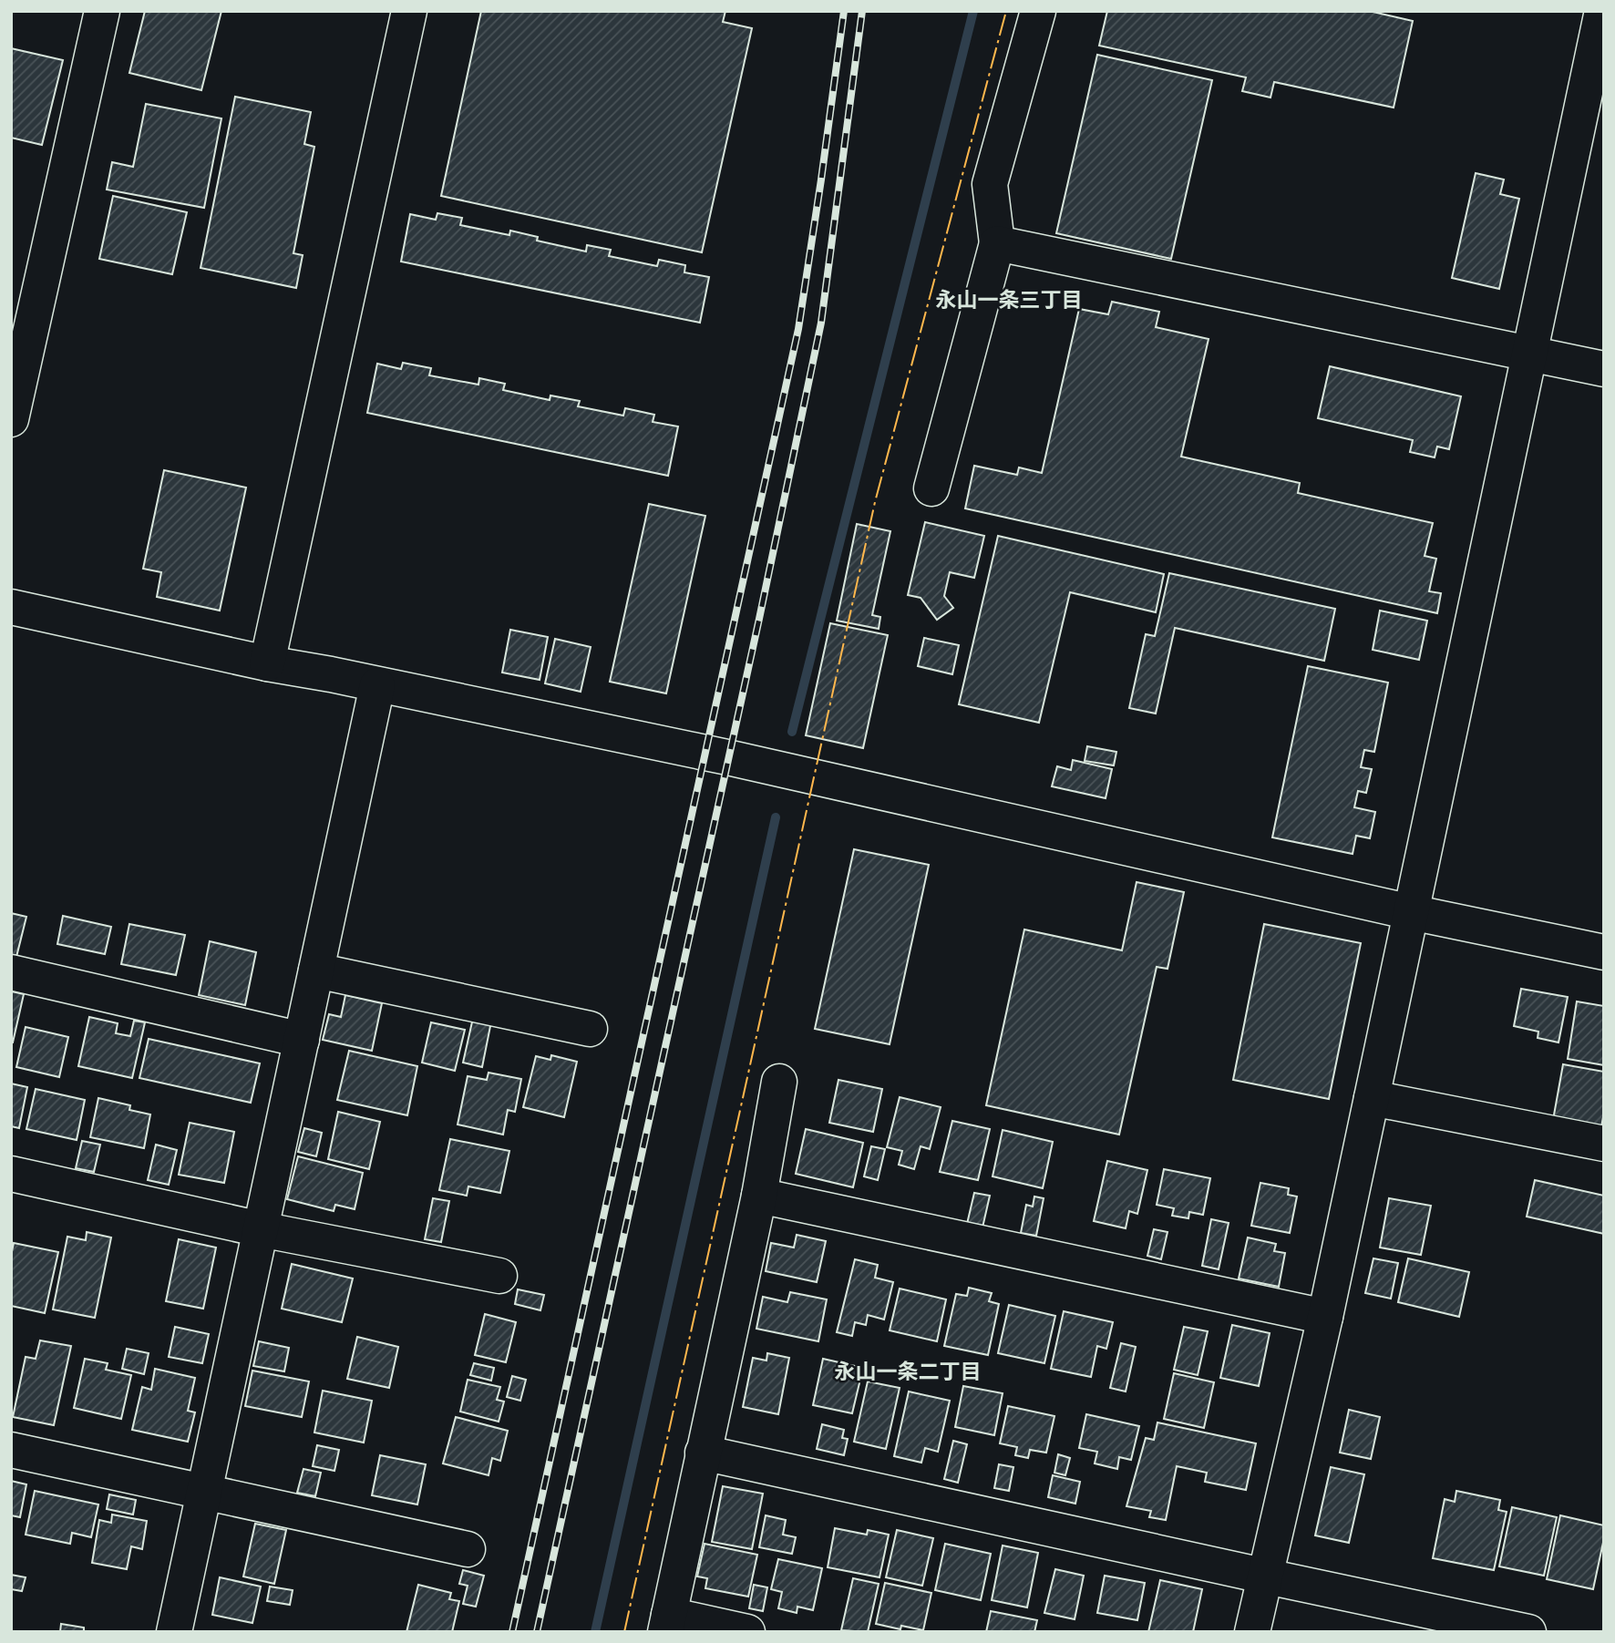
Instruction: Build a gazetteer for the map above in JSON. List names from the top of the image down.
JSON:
{
  "districts": ["永山一条三丁目", "永山一条二丁目"]
}
